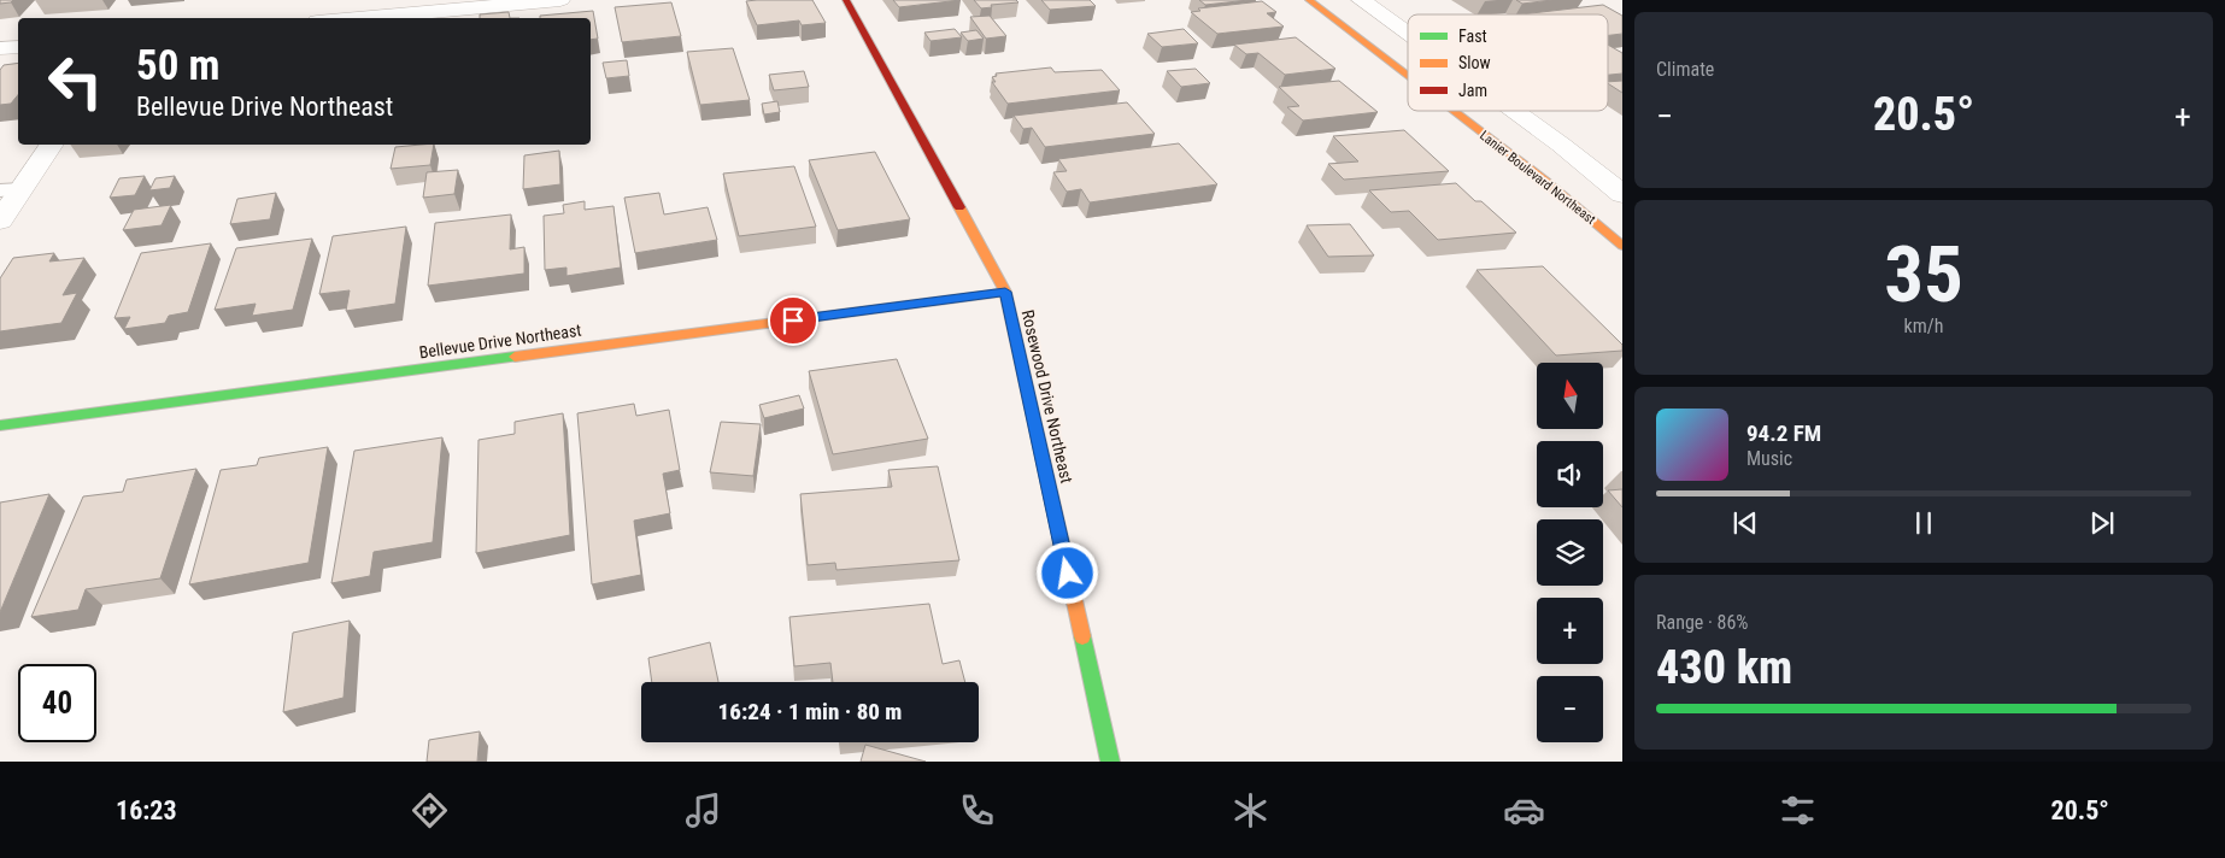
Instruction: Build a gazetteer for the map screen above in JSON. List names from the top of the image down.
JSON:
{
  "streets": {
    "street": ["Lanier Boulevard Northeast", "Bellevue Drive Northeast", "Rosewood Drive Northeast"]
  },
  "crossings": [
    ["Bellevue Drive Northeast", "Rosewood Drive Northeast"]
  ],
  "legend": ["Fast", "Slow", "Jam"],
  "north": "top",
  "page": {
    "tile": [
      "Climate",
      ["35", "km/h"],
      ["Range · 86%", "430 km"]
    ],
    "turn": ["50 m", "Bellevue Drive Northeast"],
    "heat": ["−", "20.5°", "+"],
    "map_buttons": ["+", "−"],
    "song": ["94.2 FM", "Music"],
    "limit": "40",
    "trip": "16:24 · 1 min · 80 m",
    "tabs": ["16:23", "20.5°"]
  }
}
